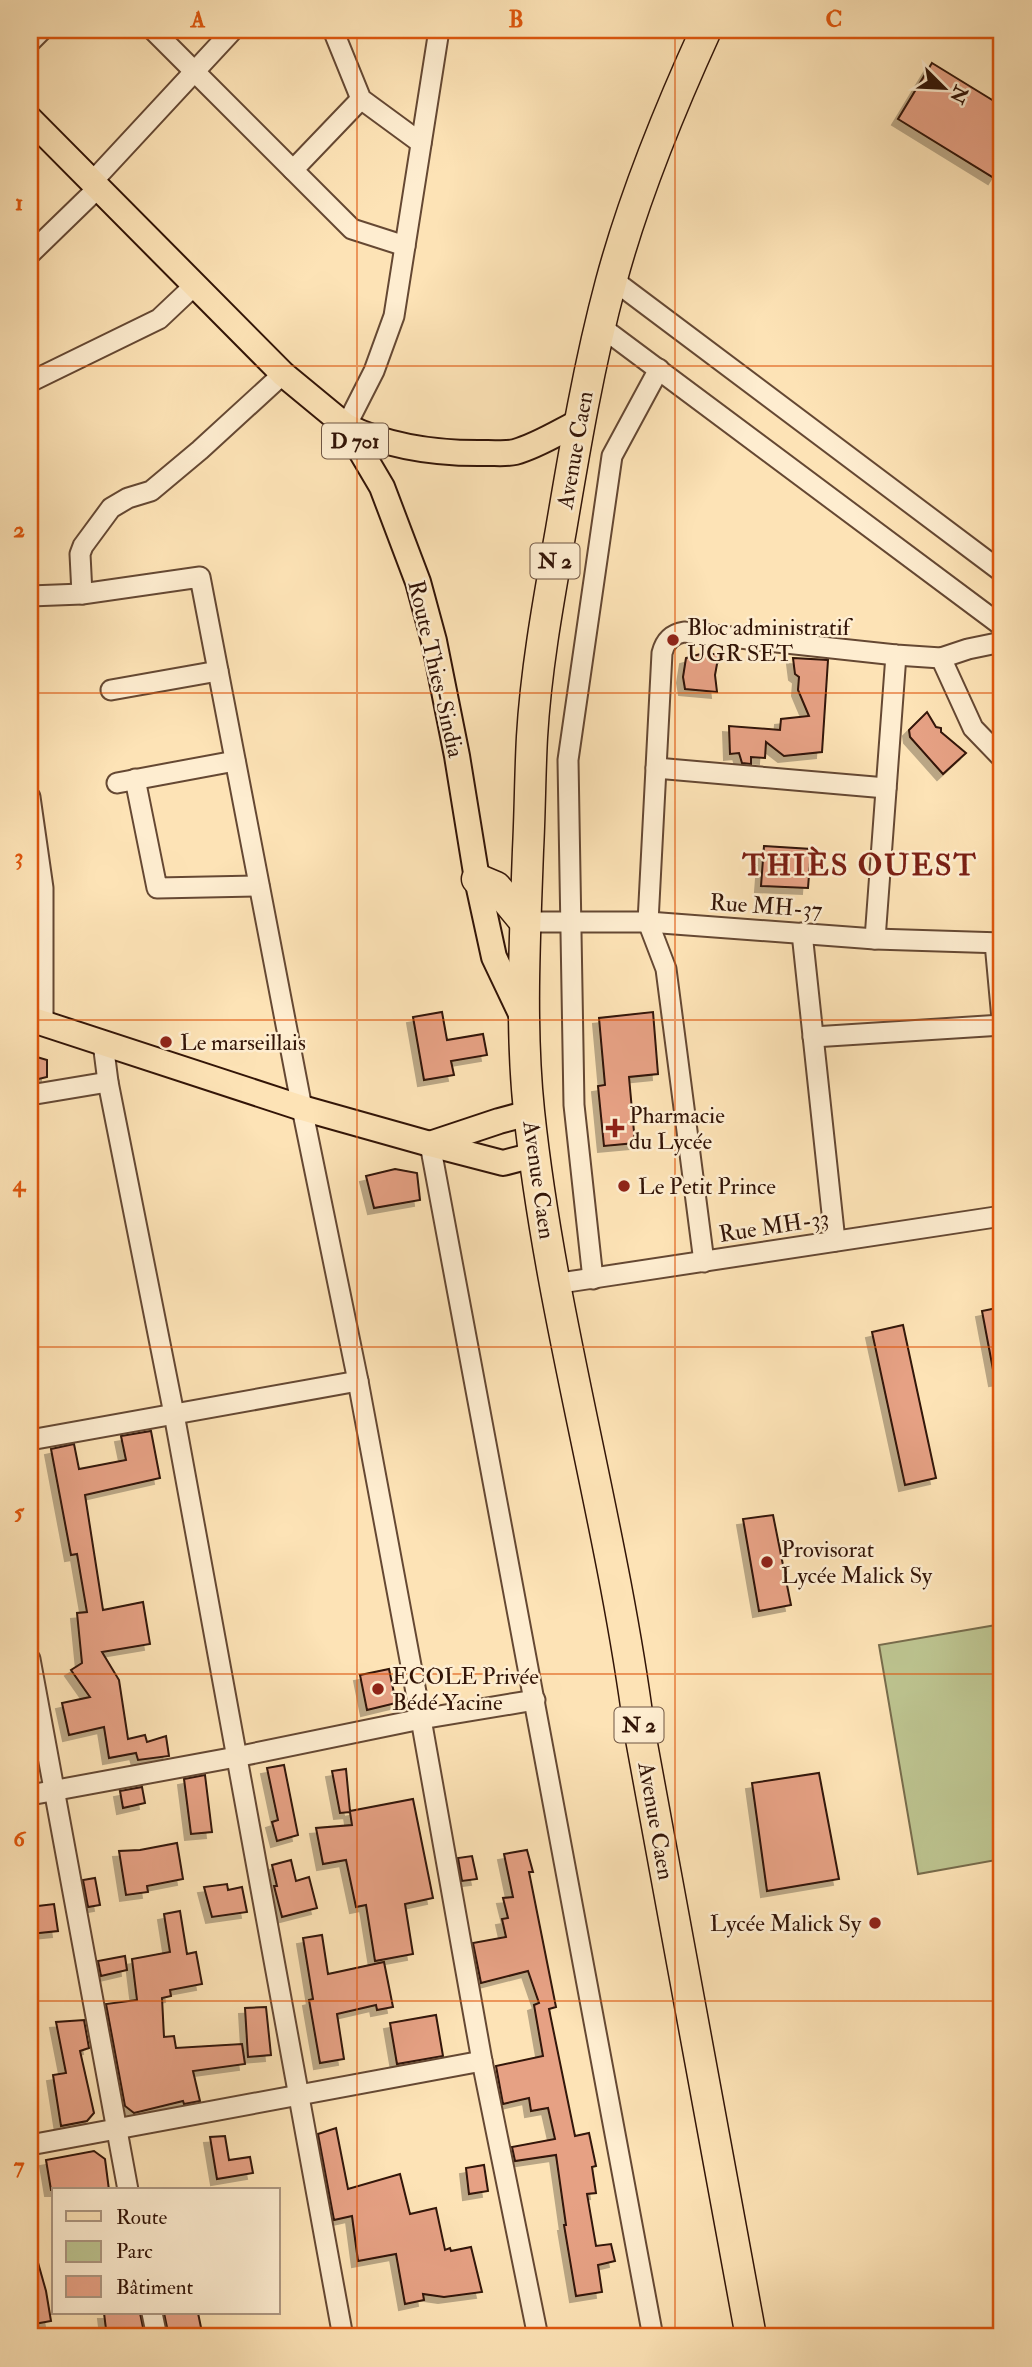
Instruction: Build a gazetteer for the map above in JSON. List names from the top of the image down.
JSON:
{
  "streets": {
    "highway": ["Avenue Caen", "N 2"],
    "main road": ["D 701", "Route Thies-Sindia"],
    "street": ["Rue MH-37", "Rue MH-33"]
  },
  "crossings": [
    ["Avenue Caen", "Route Thies-Sindia"],
    ["Avenue Caen", "Rue MH-37"],
    ["Avenue Caen", "Rue MH-33"]
  ],
  "districts": ["THIÈS OUEST"],
  "places": {
    "other": [
      "Bloc administratif UGR SET",
      "Le marseillais",
      "Le Petit Prince",
      "Provisorat Lycée Malick Sy",
      "ECOLE Privée Bédé Yacine",
      "Lycée Malick Sy"
    ],
    "health": ["Pharmacie du Lycée"]
  },
  "legend": ["Route", "Parc", "Bâtiment"],
  "north": "bottom right",
  "grid": {
    "columns": ["A", "B", "C"],
    "rows": [
      "1",
      "2",
      "3",
      "4",
      "5",
      "6",
      "7"
    ]
  }
}
